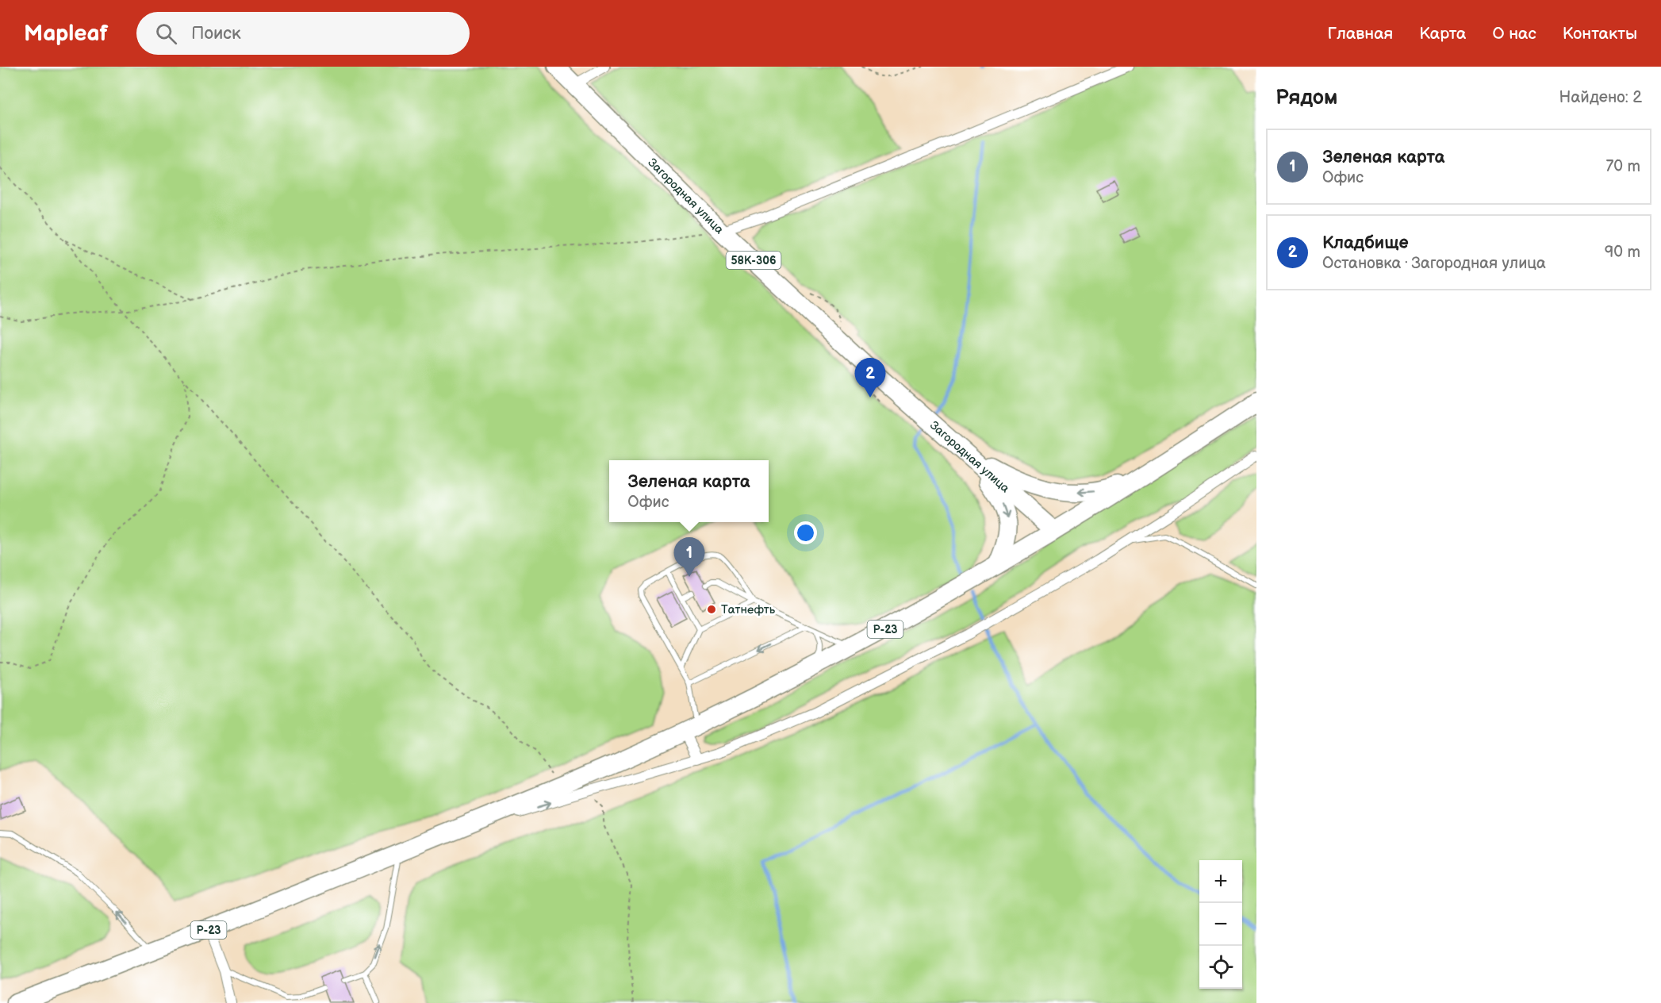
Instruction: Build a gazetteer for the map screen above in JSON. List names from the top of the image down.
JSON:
{
  "streets": {
    "highway": ["Загородная улица", "58К-306", "Р-23"]
  },
  "crossings": [
    ["Загородная улица", "Р-23"]
  ],
  "places": ["Татнефть"],
  "page": {
    "header": "Mapleaf",
    "search": "Поиск",
    "nav": [
      "Главная",
      "Карта",
      "О нас",
      "Контакты"
    ],
    "heading": ["Рядом", "Найдено: 2"],
    "list": [
      {
        "mark": "1",
        "name": "Зеленая карта",
        "note": "Офис",
        "value": "70 m"
      },
      {
        "mark": "2",
        "name": "Кладбище",
        "note": "Остановка · Загородная улица",
        "value": "90 m"
      }
    ],
    "pins": ["2", "1"],
    "popup": ["Зеленая карта", "Офис"],
    "map_buttons": ["+", "−"]
  }
}
